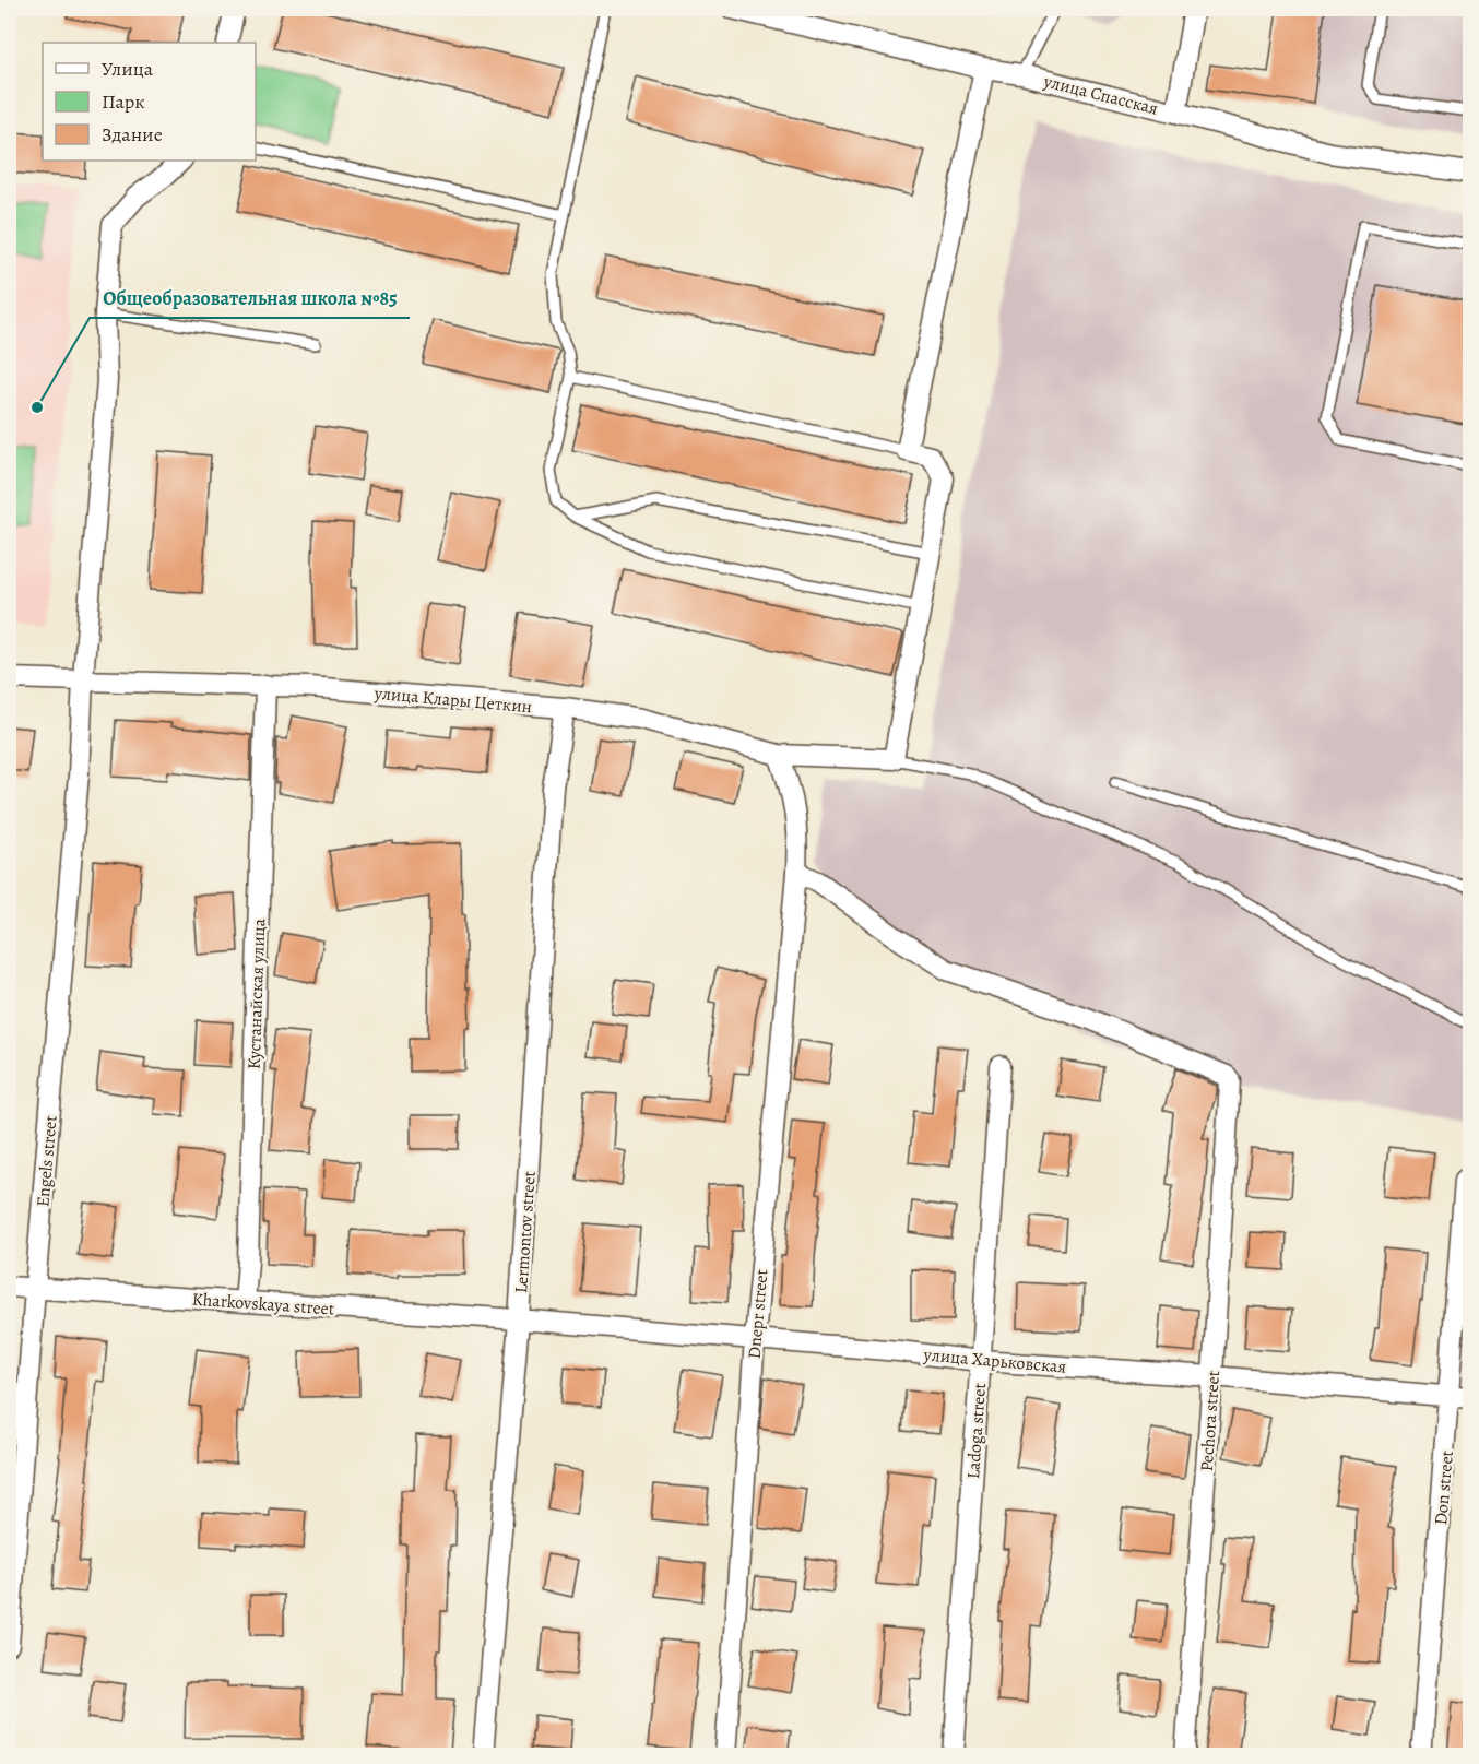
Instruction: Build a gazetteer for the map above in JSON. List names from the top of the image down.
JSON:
{
  "streets": {
    "street": [
      "улица Спасская",
      "улица Клары Цеткин",
      "Кустанайская улица",
      "Engels street",
      "Lermontov street",
      "Kharkovskaya street",
      "Dnepr street",
      "улица Харьковская",
      "Pechora street",
      "Ladoga street",
      "Don street"
    ]
  },
  "crossings": [
    ["улица Клары Цеткин", "Кустанайская улица"],
    ["улица Клары Цеткин", "Engels street"],
    ["улица Клары Цеткин", "Lermontov street"],
    ["улица Клары Цеткин", "Dnepr street"],
    ["Кустанайская улица", "Kharkovskaya street"],
    ["Engels street", "Kharkovskaya street"],
    ["Lermontov street", "Kharkovskaya street"],
    ["Lermontov street", "улица Харьковская"],
    ["Kharkovskaya street", "улица Харьковская"],
    ["Dnepr street", "улица Харьковская"],
    ["Dnepr street", "Pechora street"],
    ["улица Харьковская", "Pechora street"],
    ["улица Харьковская", "Ladoga street"],
    ["улица Харьковская", "Don street"]
  ],
  "places": ["Общеобразовательная школа №85"],
  "legend": ["Улица", "Парк", "Здание"]
}
